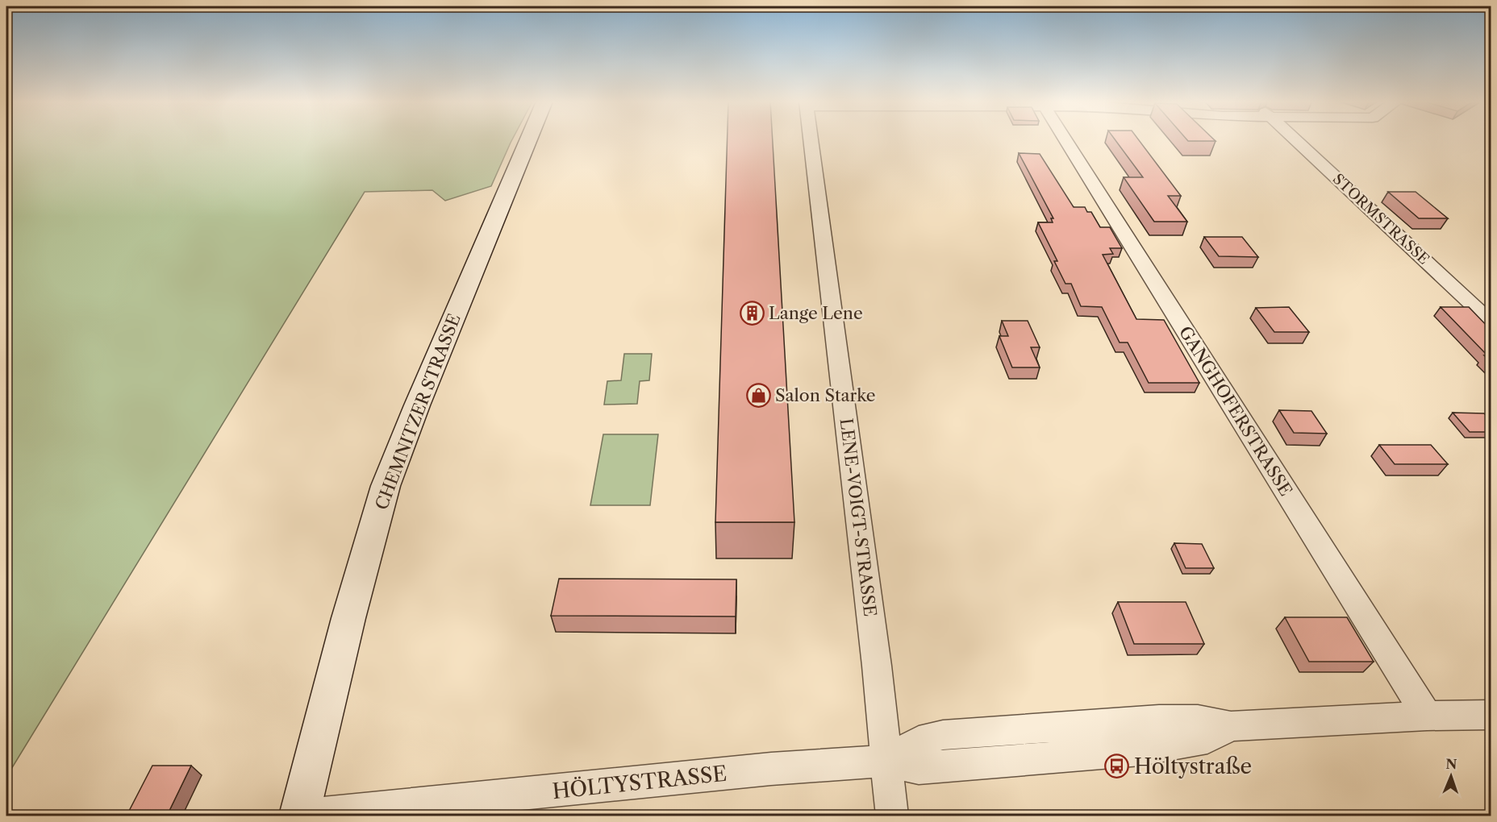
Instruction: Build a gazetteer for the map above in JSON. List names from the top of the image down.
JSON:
{
  "streets": {
    "main road": ["CHEMNITZER STRASSE"],
    "street": [
      "STORMSTRASSE",
      "GANGHOFERSTRASSE",
      "LENE-VOIGT-STRASSE",
      "HÖLTYSTRASSE"
    ]
  },
  "crossings": [
    ["GANGHOFERSTRASSE", "HÖLTYSTRASSE"],
    ["LENE-VOIGT-STRASSE", "HÖLTYSTRASSE"]
  ],
  "places": {
    "building": ["Lange Lene"],
    "shop": ["Salon Starke"],
    "bus stop": ["Höltystraße"]
  },
  "north": "top"
}
